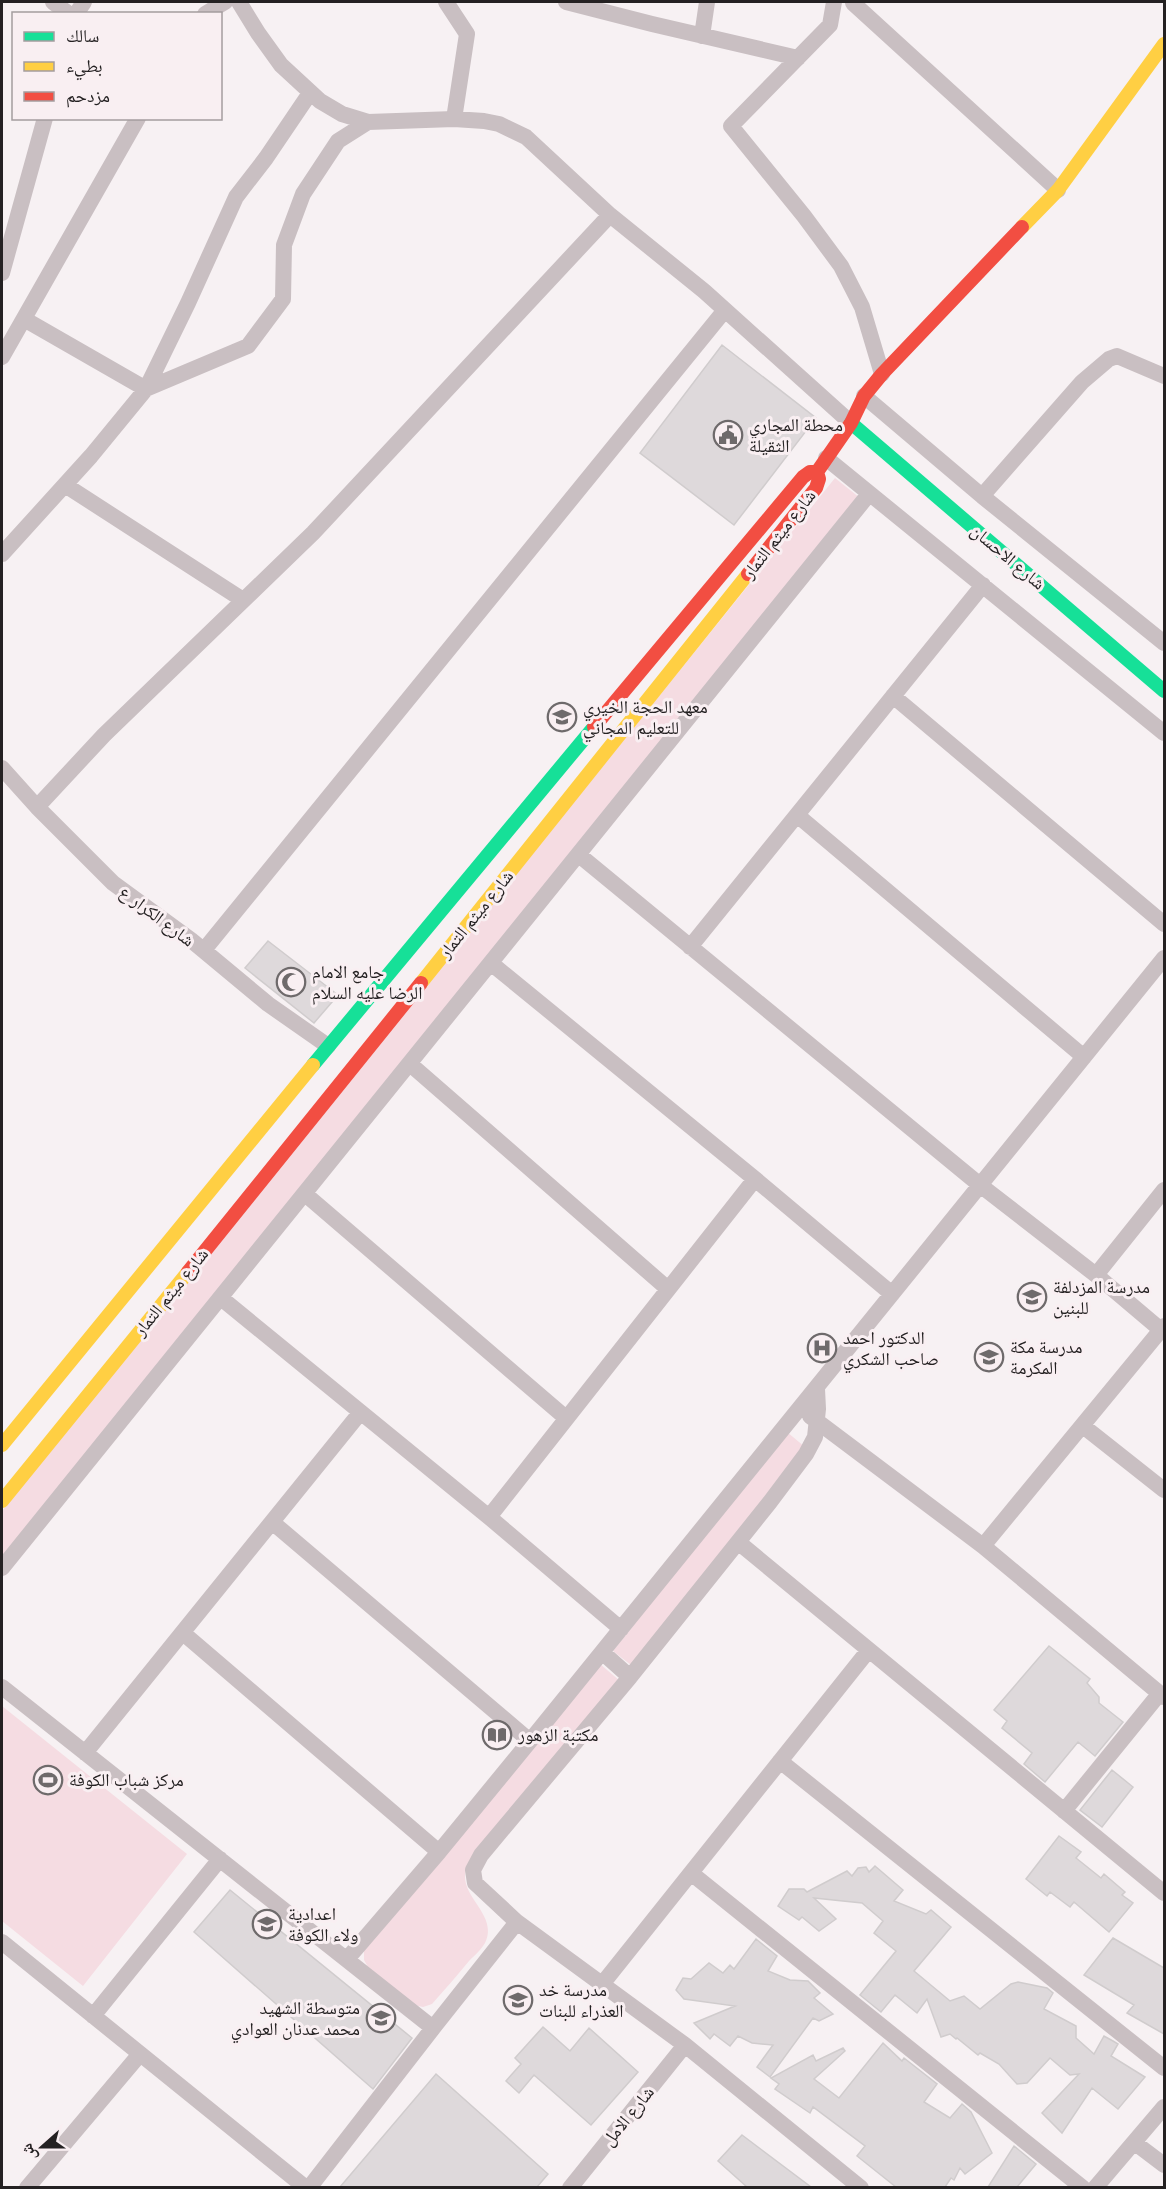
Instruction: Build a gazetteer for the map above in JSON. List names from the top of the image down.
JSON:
{
  "streets": {
    "street": [
      "شارع ميثم التمار",
      "شارع الاحسان",
      "شارع الكرار ع",
      "شارع الامل"
    ]
  },
  "crossings": [
    ["شارع ميثم التمار", "شارع الكرار ع"]
  ],
  "places": {
    "public building": ["محطة المجاري الثقيلة"],
    "school or university": [
      "معهد الحجة الخيري للتعليم المجاني",
      "مدرسة المزدلفة للبنين",
      "مدرسة مكة المكرمة",
      "اعدادية ولاء الكوفة",
      "مدرسة خد العذراء للبنات",
      "متوسطة الشهيد محمد عدنان العوادي"
    ],
    "mosque": ["جامع الامام الرضا عليه السلام"],
    "hospital": ["الدكتور احمد صاحب الشكري"],
    "library": ["مكتبة الزهور"],
    "sports": ["مركز شباب الكوفة"]
  },
  "legend": ["سالك", "بطيء", "مزدحم"],
  "north": "left"
}
